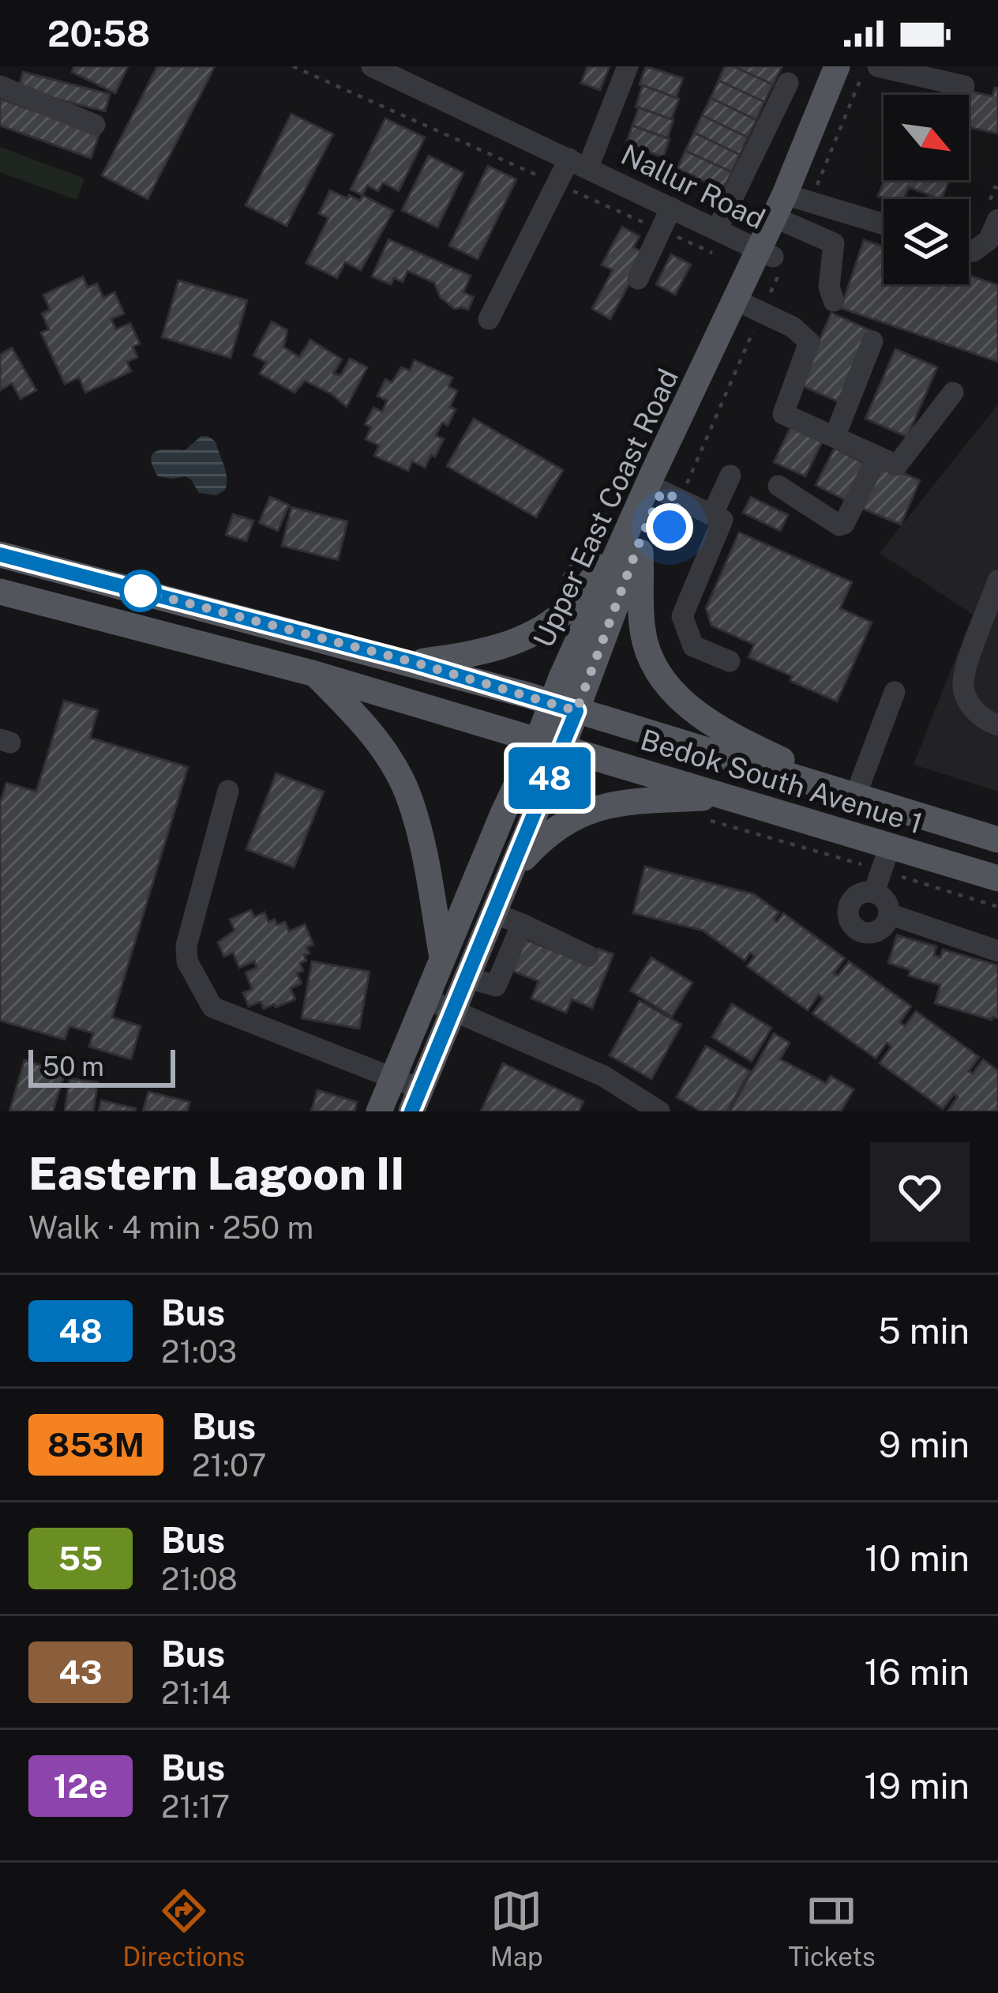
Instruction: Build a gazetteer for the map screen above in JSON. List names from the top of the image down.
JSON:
{
  "streets": {
    "main road": ["Upper East Coast Road", "Bedok South Avenue 1"],
    "street": ["Nallur Road"]
  },
  "crossings": [
    ["Nallur Road", "Upper East Coast Road"],
    ["Upper East Coast Road", "Bedok South Avenue 1"]
  ],
  "lines": ["bus line 48"],
  "scale_bar": "50 m",
  "north": "bottom right",
  "page": {
    "status": "20:58",
    "on_map": "48",
    "scale": "50 m",
    "heading": ["Eastern Lagoon II", "Walk · 4 min · 250 m"],
    "list": [
      {
        "mark": "48",
        "name": "Bus",
        "note": "21:03",
        "value": "5 min"
      },
      {
        "mark": "853M",
        "name": "Bus",
        "note": "21:07",
        "value": "9 min"
      },
      {
        "mark": "55",
        "name": "Bus",
        "note": "21:08",
        "value": "10 min"
      },
      {
        "mark": "43",
        "name": "Bus",
        "note": "21:14",
        "value": "16 min"
      },
      {
        "mark": "12e",
        "name": "Bus",
        "note": "21:17",
        "value": "19 min"
      }
    ],
    "tabs": ["Directions", "Map", "Tickets"]
  }
}
